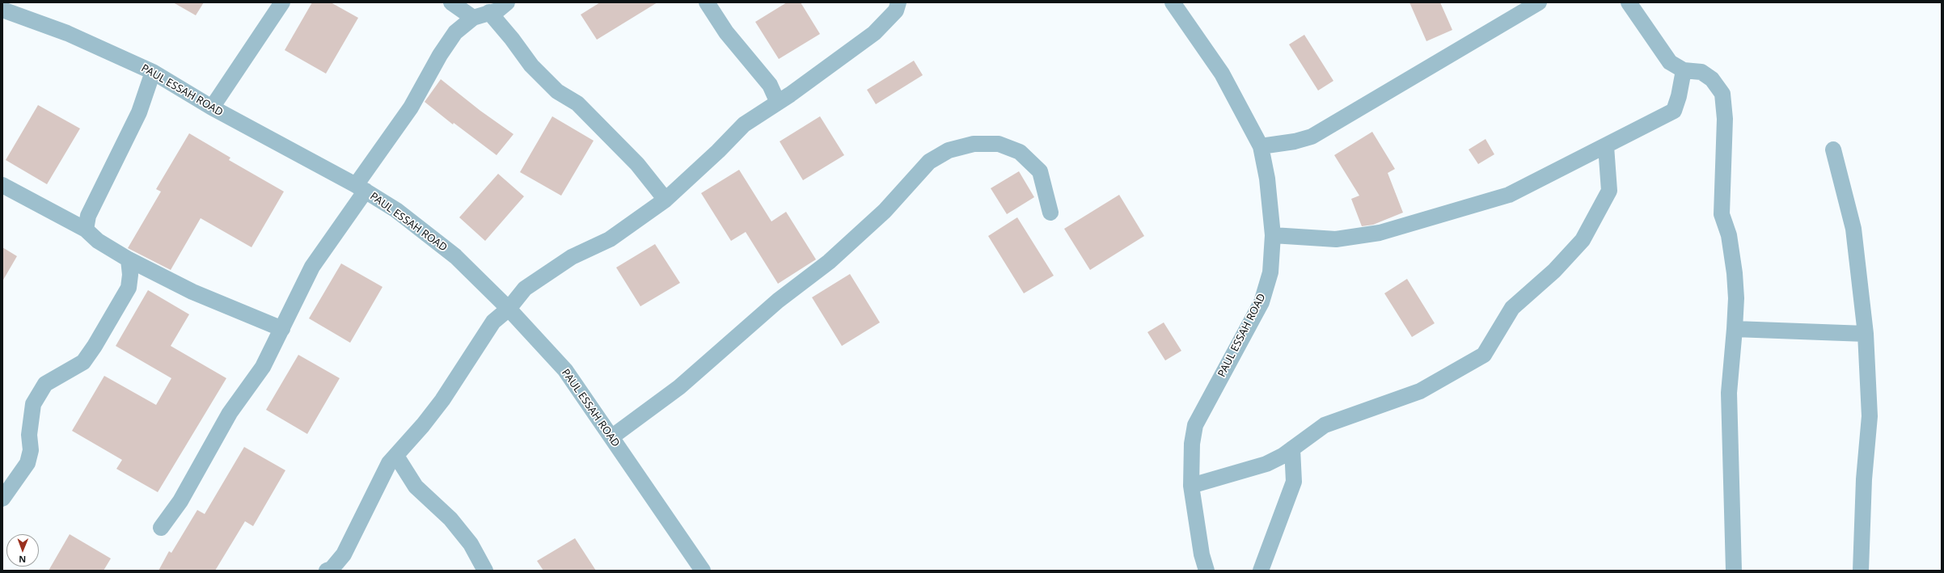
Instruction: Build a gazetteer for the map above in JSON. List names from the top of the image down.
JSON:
{
  "streets": {
    "street": ["PAUL ESSAH ROAD"]
  },
  "north": "bottom"
}
